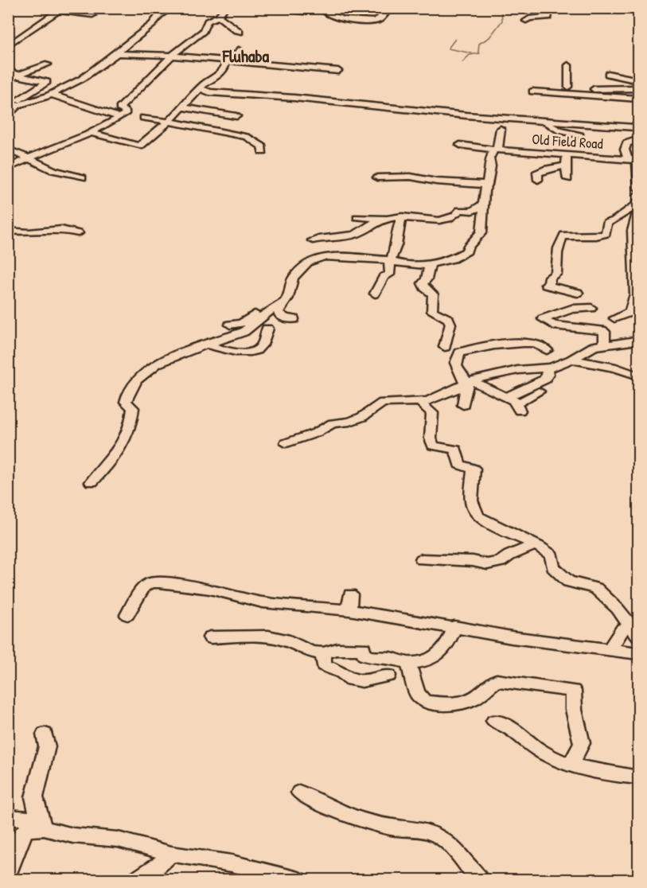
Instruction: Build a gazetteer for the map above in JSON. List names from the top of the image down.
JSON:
{
  "streets": {
    "street": ["Old Field Road"]
  },
  "districts": ["Fluhaba"]
}
